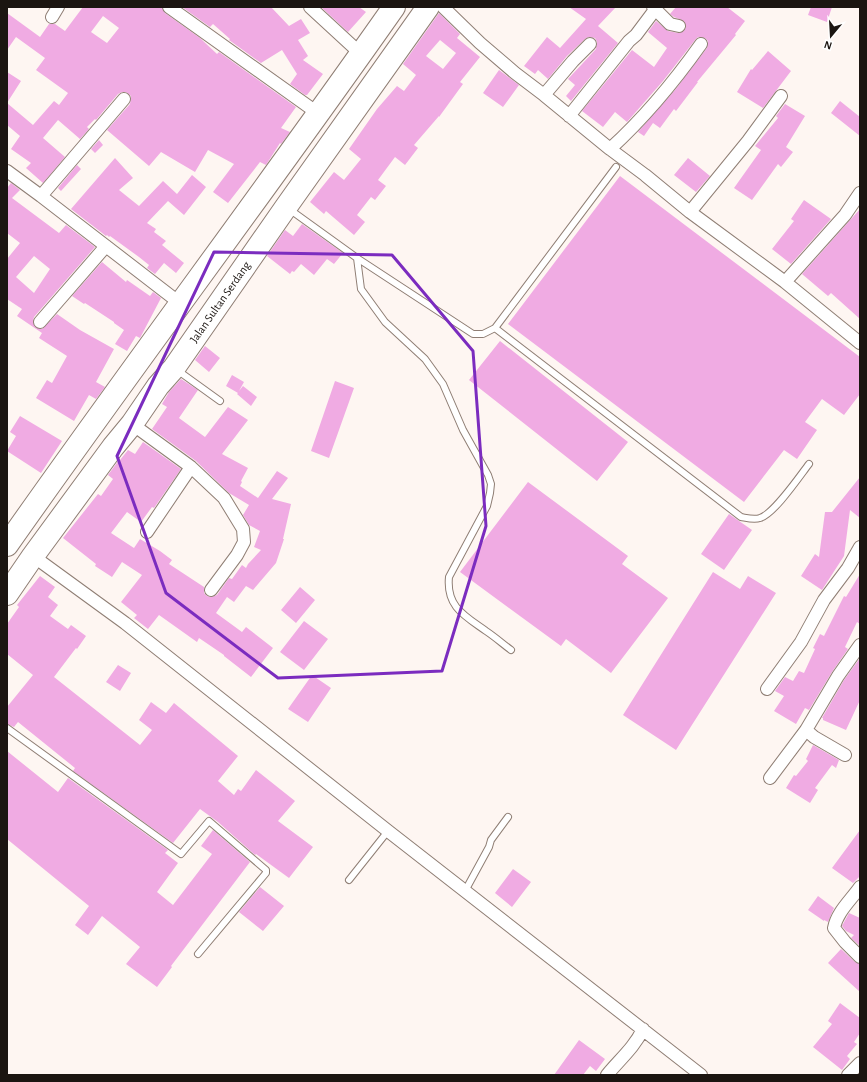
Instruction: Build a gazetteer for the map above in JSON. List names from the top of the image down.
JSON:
{
  "streets": {
    "highway": ["Jalan Sultan Serdang"]
  },
  "north": "bottom"
}
